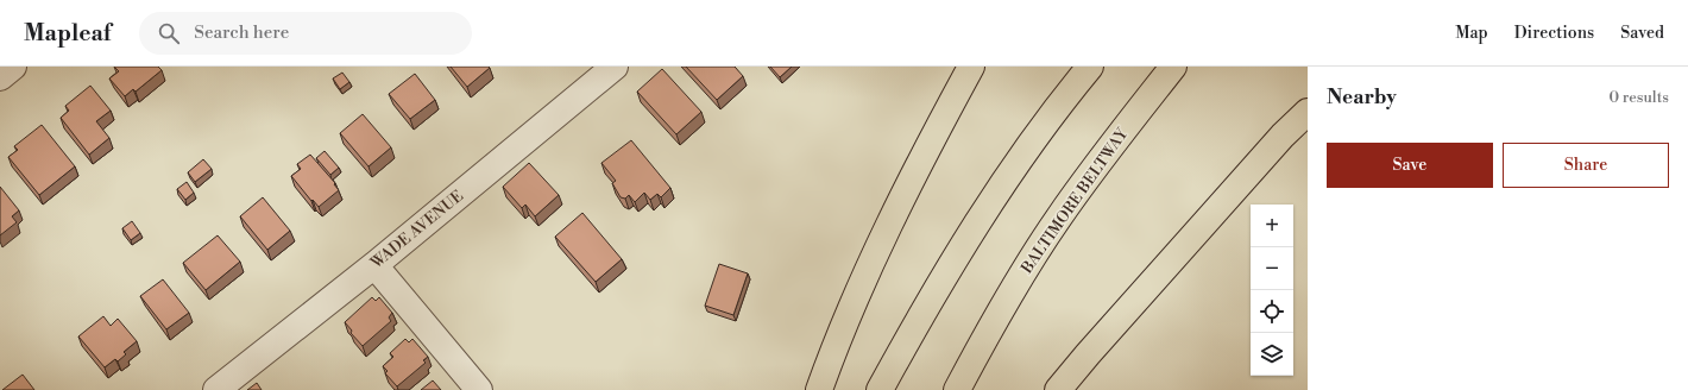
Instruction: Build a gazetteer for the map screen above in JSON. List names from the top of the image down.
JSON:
{
  "streets": {
    "highway": ["BALTIMORE BELTWAY"],
    "street": ["WADE AVENUE"]
  },
  "page": {
    "header": "Mapleaf",
    "search": "Search here",
    "nav": ["Map", "Directions", "Saved"],
    "heading": ["Nearby", "0 results"],
    "buttons": ["Save", "Share"],
    "map_buttons": ["+", "−"]
  }
}
